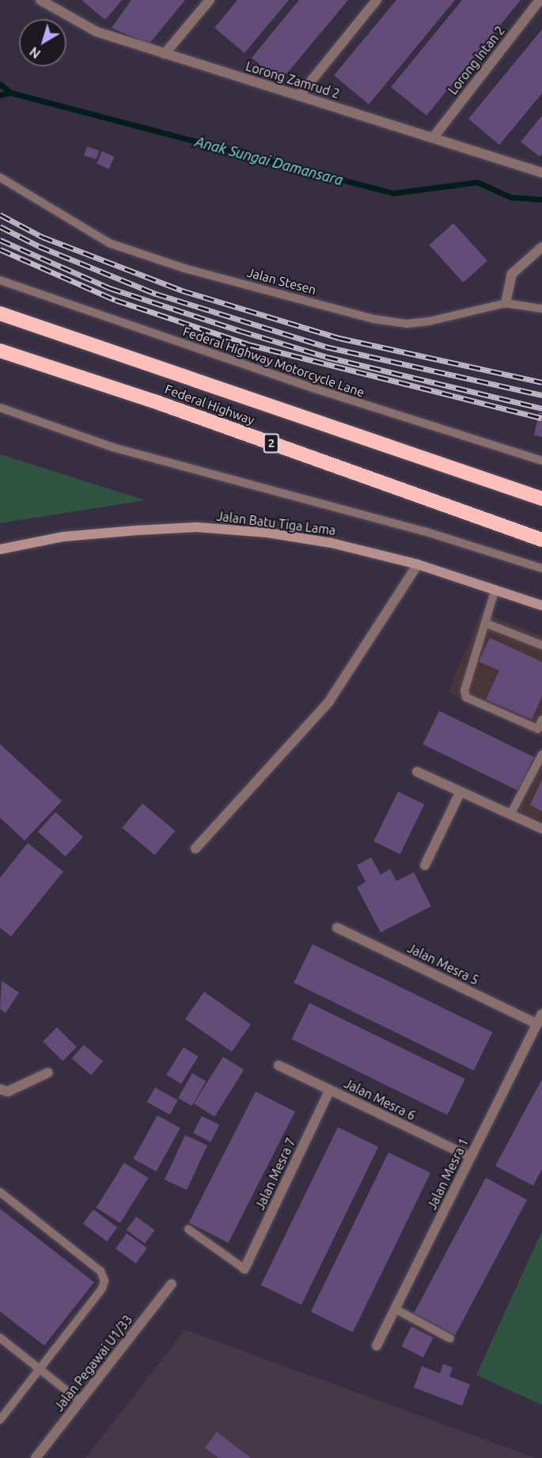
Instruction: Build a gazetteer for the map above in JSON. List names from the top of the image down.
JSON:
{
  "streets": {
    "highway": ["Federal Highway", "2"],
    "street": [
      "Lorong Intan 2",
      "Lorong Zamrud 2",
      "Jalan Batu Tiga Lama",
      "Jalan Mesra 5",
      "Jalan Mesra 6",
      "Jalan Mesra 7",
      "Jalan Mesra 1",
      "Jalan Pegawai U1/33"
    ],
    "lane": ["Jalan Stesen", "Federal Highway Motorcycle Lane"]
  },
  "crossings": [
    ["Lorong Intan 2", "Lorong Zamrud 2"],
    ["Jalan Mesra 5", "Jalan Mesra 1"],
    ["Jalan Mesra 6", "Jalan Mesra 7"],
    ["Jalan Mesra 6", "Jalan Mesra 1"]
  ],
  "water": ["Anak Sungai Damansara"],
  "north": "bottom left"
}
